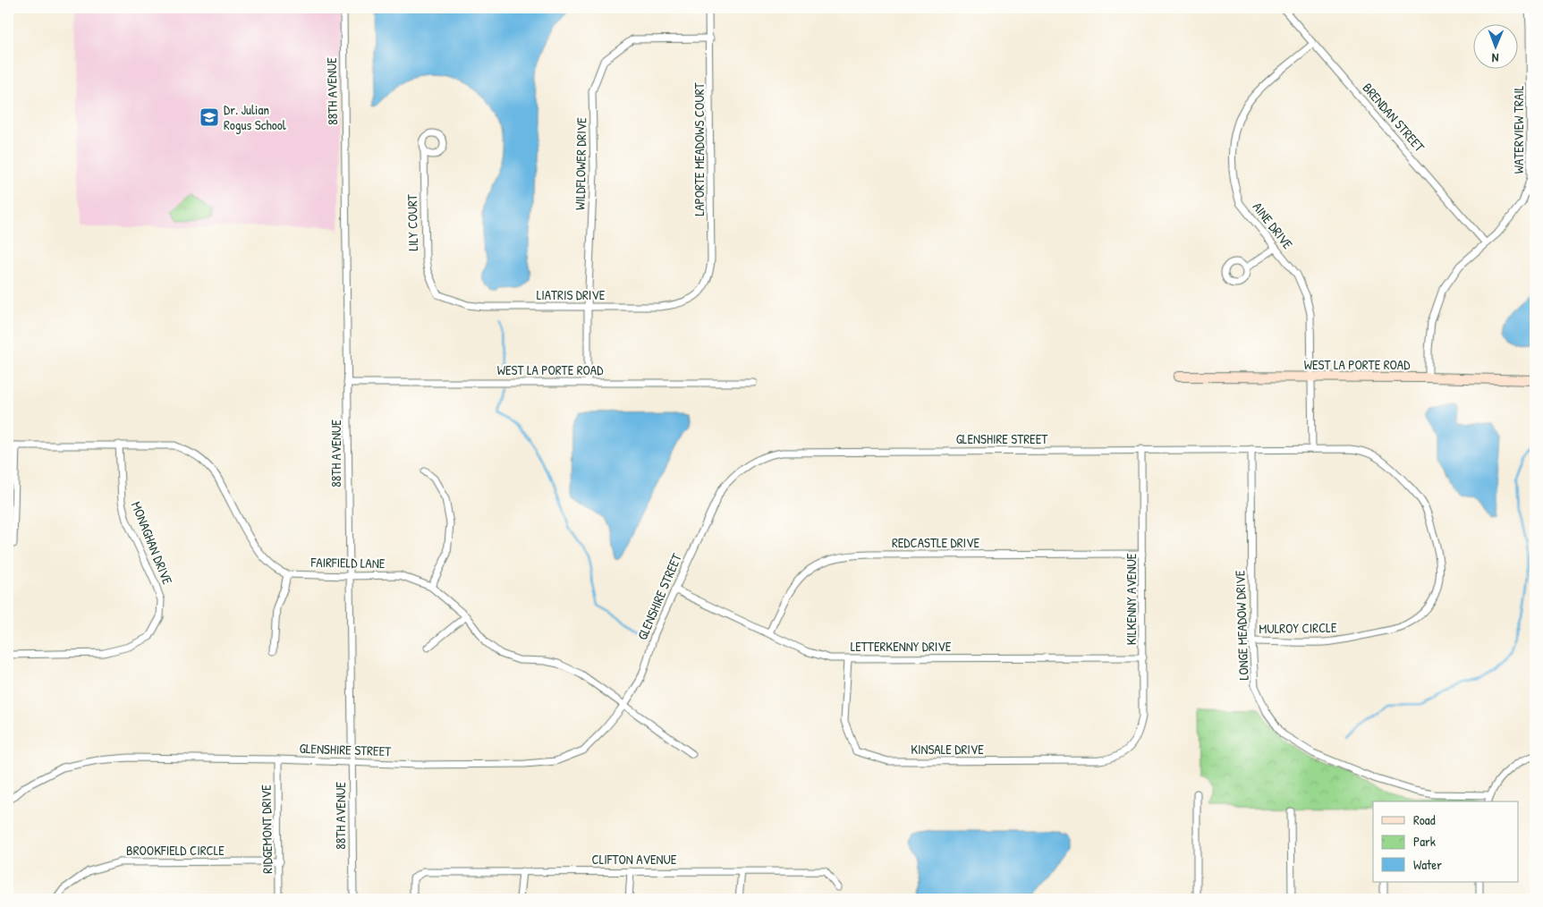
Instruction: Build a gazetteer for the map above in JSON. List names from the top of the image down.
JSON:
{
  "streets": {
    "street": [
      "88TH AVENUE",
      "BRENDAN STREET",
      "WATERVIEW TRAIL",
      "LAPORTE MEADOWS COURT",
      "WILDFLOWER DRIVE",
      "LILY COURT",
      "AINE DRIVE",
      "LIATRIS DRIVE",
      "WEST LA PORTE ROAD",
      "GLENSHIRE STREET",
      "REDCASTLE DRIVE",
      "MONAGHAN DRIVE",
      "FAIRFIELD LANE",
      "KILKENNY AVENUE",
      "LONGE MEADOW DRIVE",
      "MULROY CIRCLE",
      "LETTERKENNY DRIVE",
      "KINSALE DRIVE",
      "RIDGEMONT DRIVE",
      "BROOKFIELD CIRCLE",
      "CLIFTON AVENUE"
    ]
  },
  "crossings": [
    ["88TH AVENUE", "WEST LA PORTE ROAD"],
    ["88TH AVENUE", "GLENSHIRE STREET"],
    ["88TH AVENUE", "FAIRFIELD LANE"],
    ["BRENDAN STREET", "WATERVIEW TRAIL"],
    ["BRENDAN STREET", "AINE DRIVE"],
    ["WATERVIEW TRAIL", "WEST LA PORTE ROAD"],
    ["LAPORTE MEADOWS COURT", "WILDFLOWER DRIVE"],
    ["LAPORTE MEADOWS COURT", "LIATRIS DRIVE"],
    ["WILDFLOWER DRIVE", "LIATRIS DRIVE"],
    ["WILDFLOWER DRIVE", "WEST LA PORTE ROAD"],
    ["LILY COURT", "LIATRIS DRIVE"],
    ["AINE DRIVE", "WEST LA PORTE ROAD"],
    ["AINE DRIVE", "GLENSHIRE STREET"],
    ["GLENSHIRE STREET", "FAIRFIELD LANE"],
    ["GLENSHIRE STREET", "KILKENNY AVENUE"],
    ["GLENSHIRE STREET", "LONGE MEADOW DRIVE"],
    ["GLENSHIRE STREET", "MULROY CIRCLE"],
    ["GLENSHIRE STREET", "LETTERKENNY DRIVE"],
    ["GLENSHIRE STREET", "RIDGEMONT DRIVE"],
    ["REDCASTLE DRIVE", "KILKENNY AVENUE"],
    ["REDCASTLE DRIVE", "LETTERKENNY DRIVE"],
    ["MONAGHAN DRIVE", "FAIRFIELD LANE"],
    ["KILKENNY AVENUE", "LETTERKENNY DRIVE"],
    ["KILKENNY AVENUE", "KINSALE DRIVE"],
    ["LONGE MEADOW DRIVE", "MULROY CIRCLE"],
    ["LETTERKENNY DRIVE", "KINSALE DRIVE"],
    ["RIDGEMONT DRIVE", "BROOKFIELD CIRCLE"]
  ],
  "places": {
    "school or university": ["Dr. Julian Rogus School"]
  },
  "legend": ["Road", "Park", "Water"],
  "north": "bottom"
}
